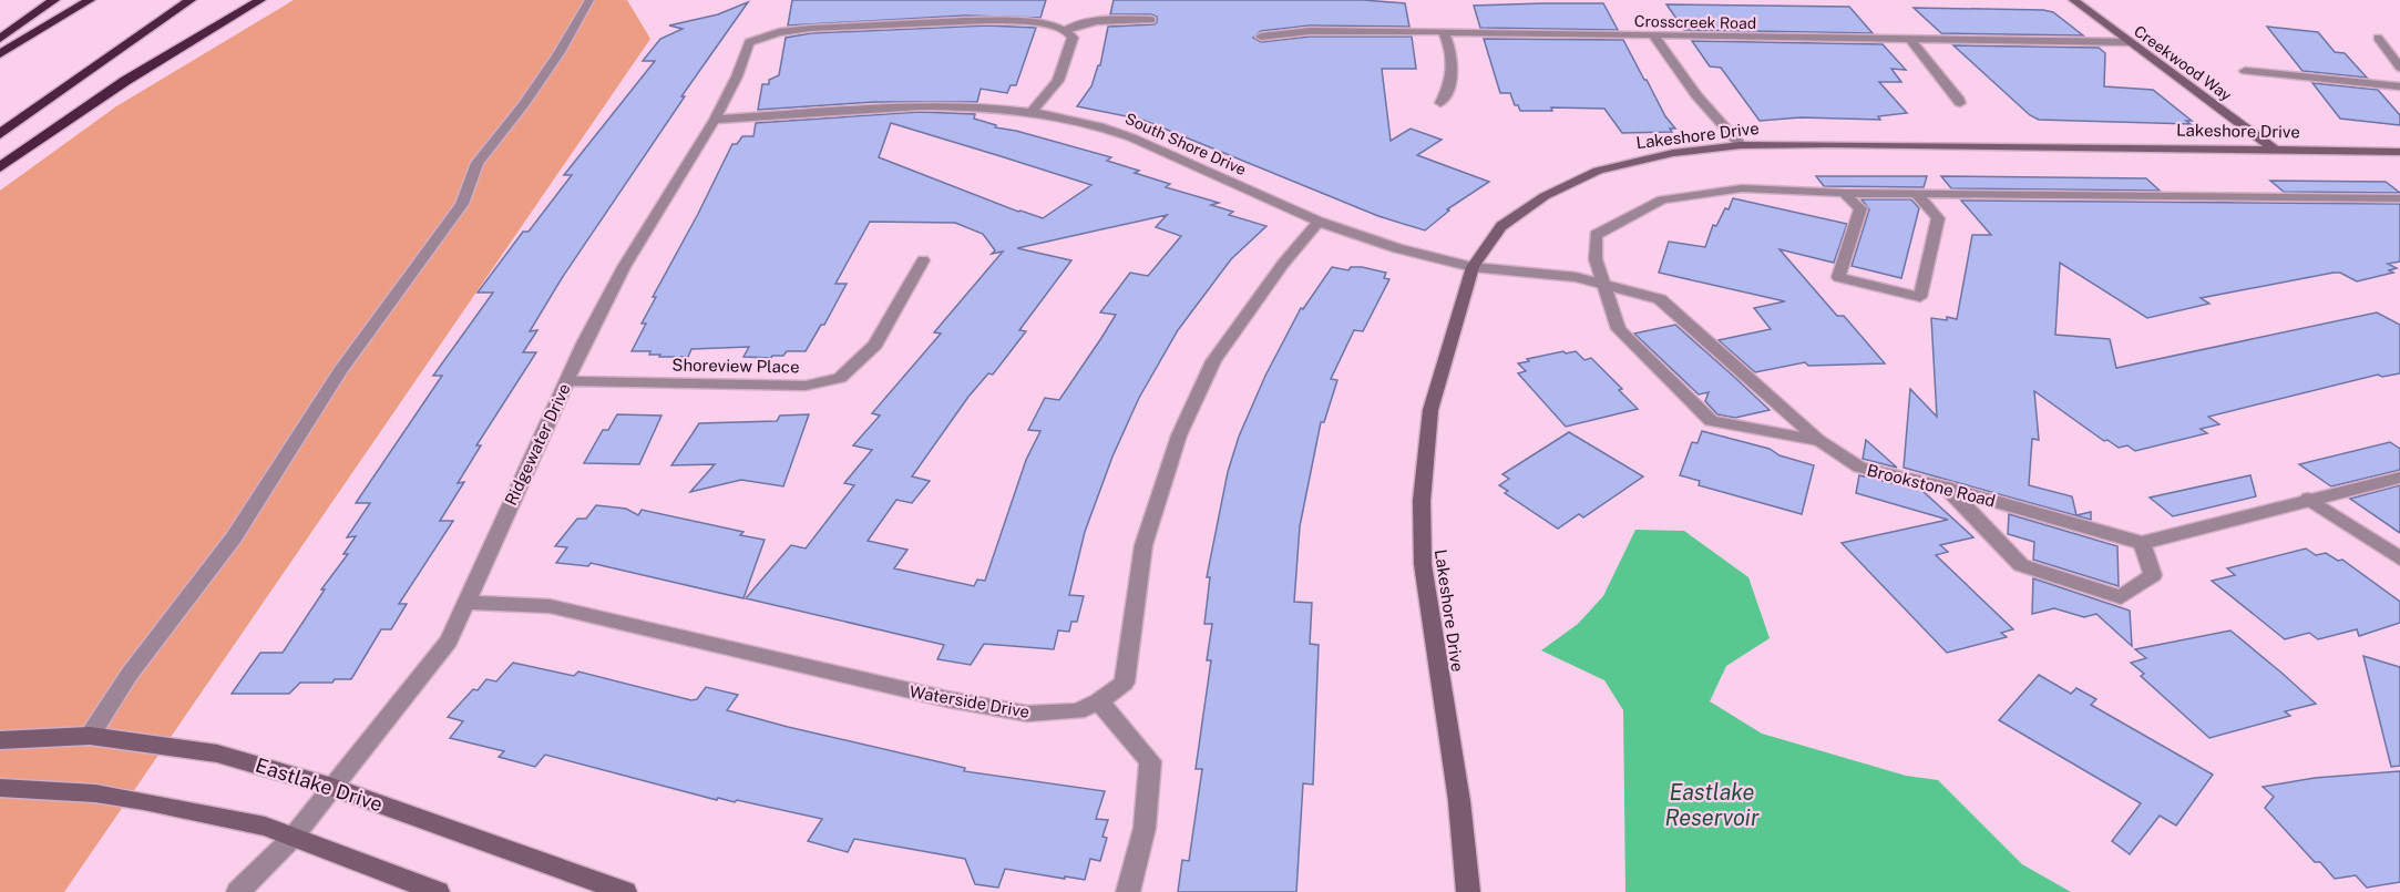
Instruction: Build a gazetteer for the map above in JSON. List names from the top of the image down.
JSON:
{
  "streets": {
    "street": [
      "Crosscreek Road",
      "Creekwood Way",
      "Lakeshore Drive",
      "South Shore Drive",
      "Shoreview Place",
      "Ridgewater Drive",
      "Brookstone Road",
      "Waterside Drive",
      "Eastlake Drive"
    ]
  },
  "crossings": [
    ["Crosscreek Road", "Creekwood Way"],
    ["Creekwood Way", "Lakeshore Drive"],
    ["Lakeshore Drive", "South Shore Drive"],
    ["Lakeshore Drive", "Brookstone Road"],
    ["South Shore Drive", "Ridgewater Drive"],
    ["South Shore Drive", "Brookstone Road"],
    ["South Shore Drive", "Waterside Drive"],
    ["Shoreview Place", "Ridgewater Drive"],
    ["Ridgewater Drive", "Waterside Drive"],
    ["Ridgewater Drive", "Eastlake Drive"]
  ],
  "water": ["Eastlake Reservoir"]
}
